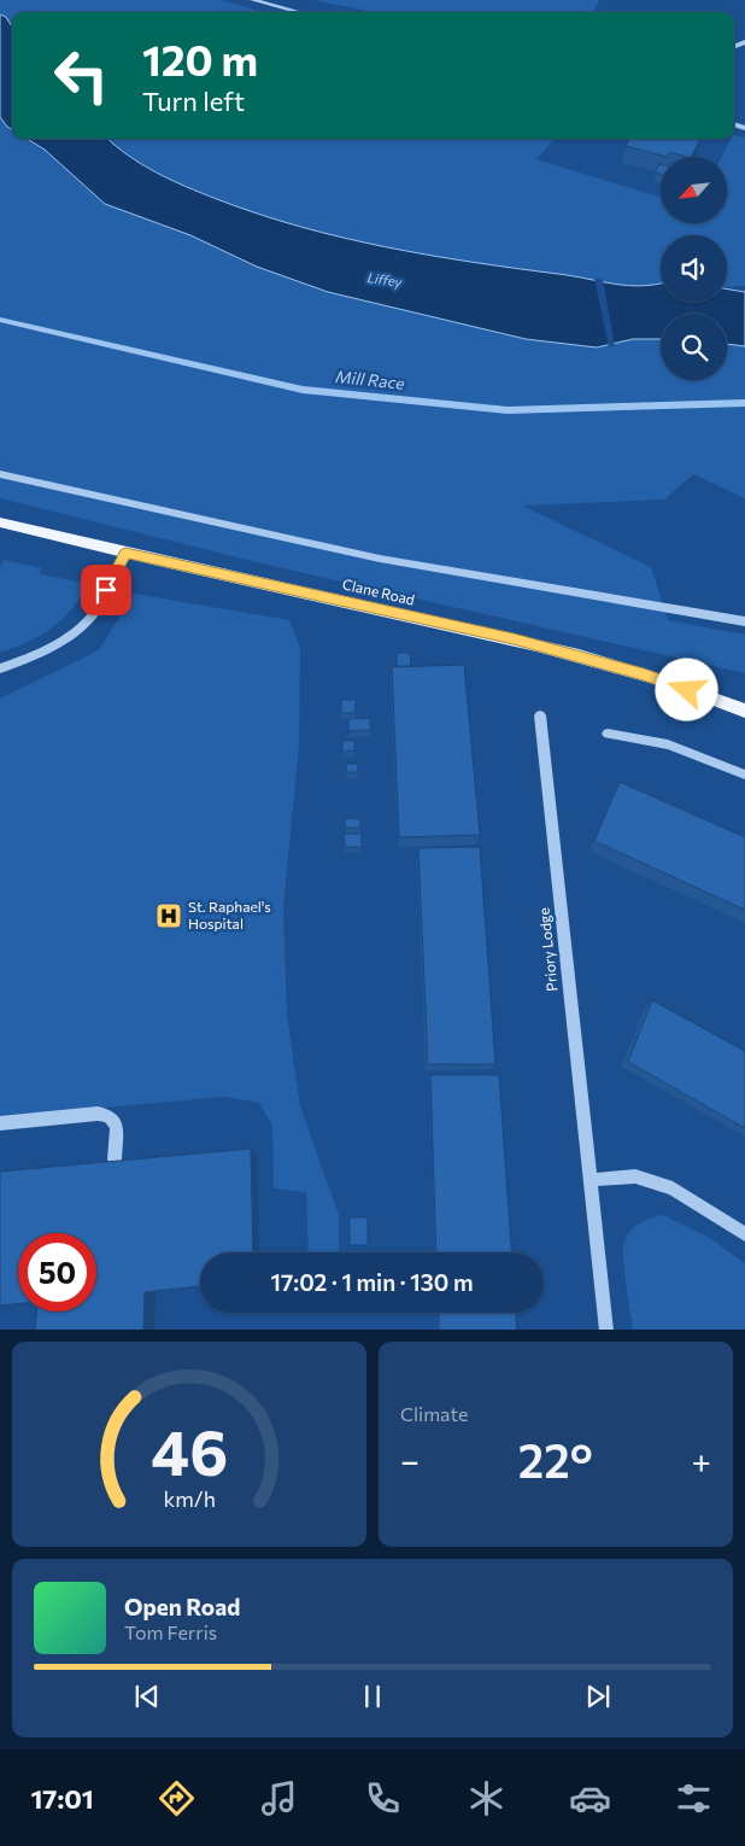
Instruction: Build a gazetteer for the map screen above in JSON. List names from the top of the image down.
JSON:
{
  "streets": {
    "main road": ["Clane Road"],
    "street": ["Priory Lodge"]
  },
  "water": ["Liffey", "Mill Race"],
  "places": {
    "hospital": ["St. Raphael's Hospital"]
  },
  "north": "bottom left",
  "page": {
    "turn": ["120 m", "Turn left"],
    "limit": "50",
    "trip": "17:02 · 1 min · 130 m",
    "tile": "Climate",
    "heat": ["−", "22°", "+"],
    "song": ["Open Road", "Tom Ferris"],
    "tabs": "17:01",
    "gauge": ["46", "km/h"]
  }
}
